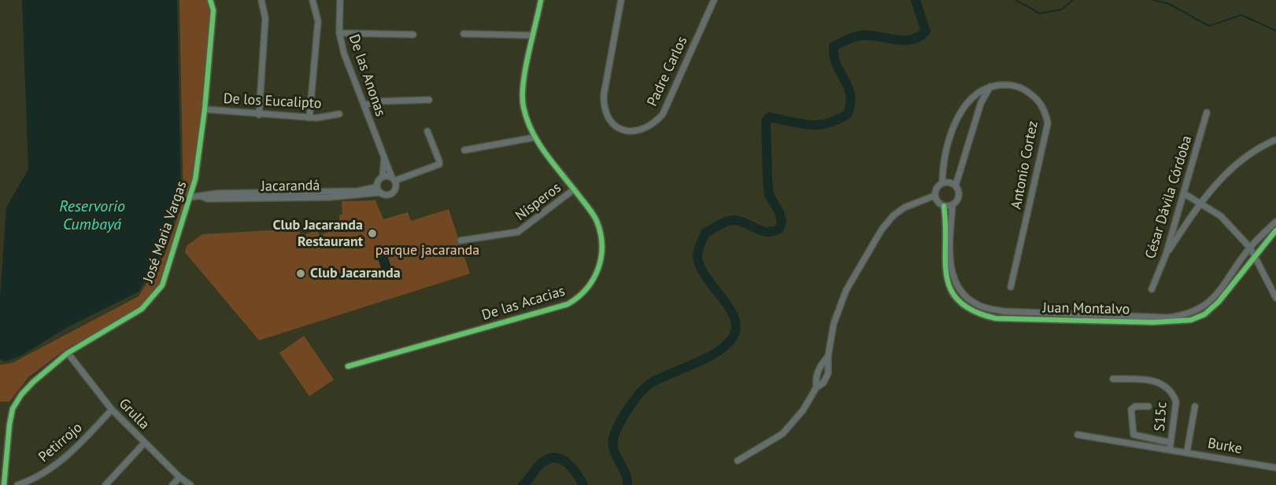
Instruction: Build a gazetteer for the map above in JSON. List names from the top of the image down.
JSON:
{
  "streets": {
    "street": [
      "Padre Carlos",
      "De las Anonas",
      "De los Eucalipto",
      "Antonio Cortez",
      "Jacarandá",
      "César Dávila Córdoba",
      "Nísperos",
      "José Maria Vargas",
      "De las Acacias",
      "Juan Montalvo",
      "Grulla",
      "S15c",
      "Petirrojo",
      "Burke"
    ]
  },
  "crossings": [
    ["De las Anonas", "Jacarandá"],
    ["De los Eucalipto", "José Maria Vargas"],
    ["Jacarandá", "José Maria Vargas"],
    ["Nísperos", "De las Acacias"],
    ["José Maria Vargas", "Grulla"],
    ["Grulla", "Petirrojo"],
    ["S15c", "Burke"]
  ],
  "water": ["Reservorio Cumbayá"],
  "parks": ["parque jacaranda"],
  "places": ["Club Jacaranda Restaurant", "Club Jacaranda"]
}
